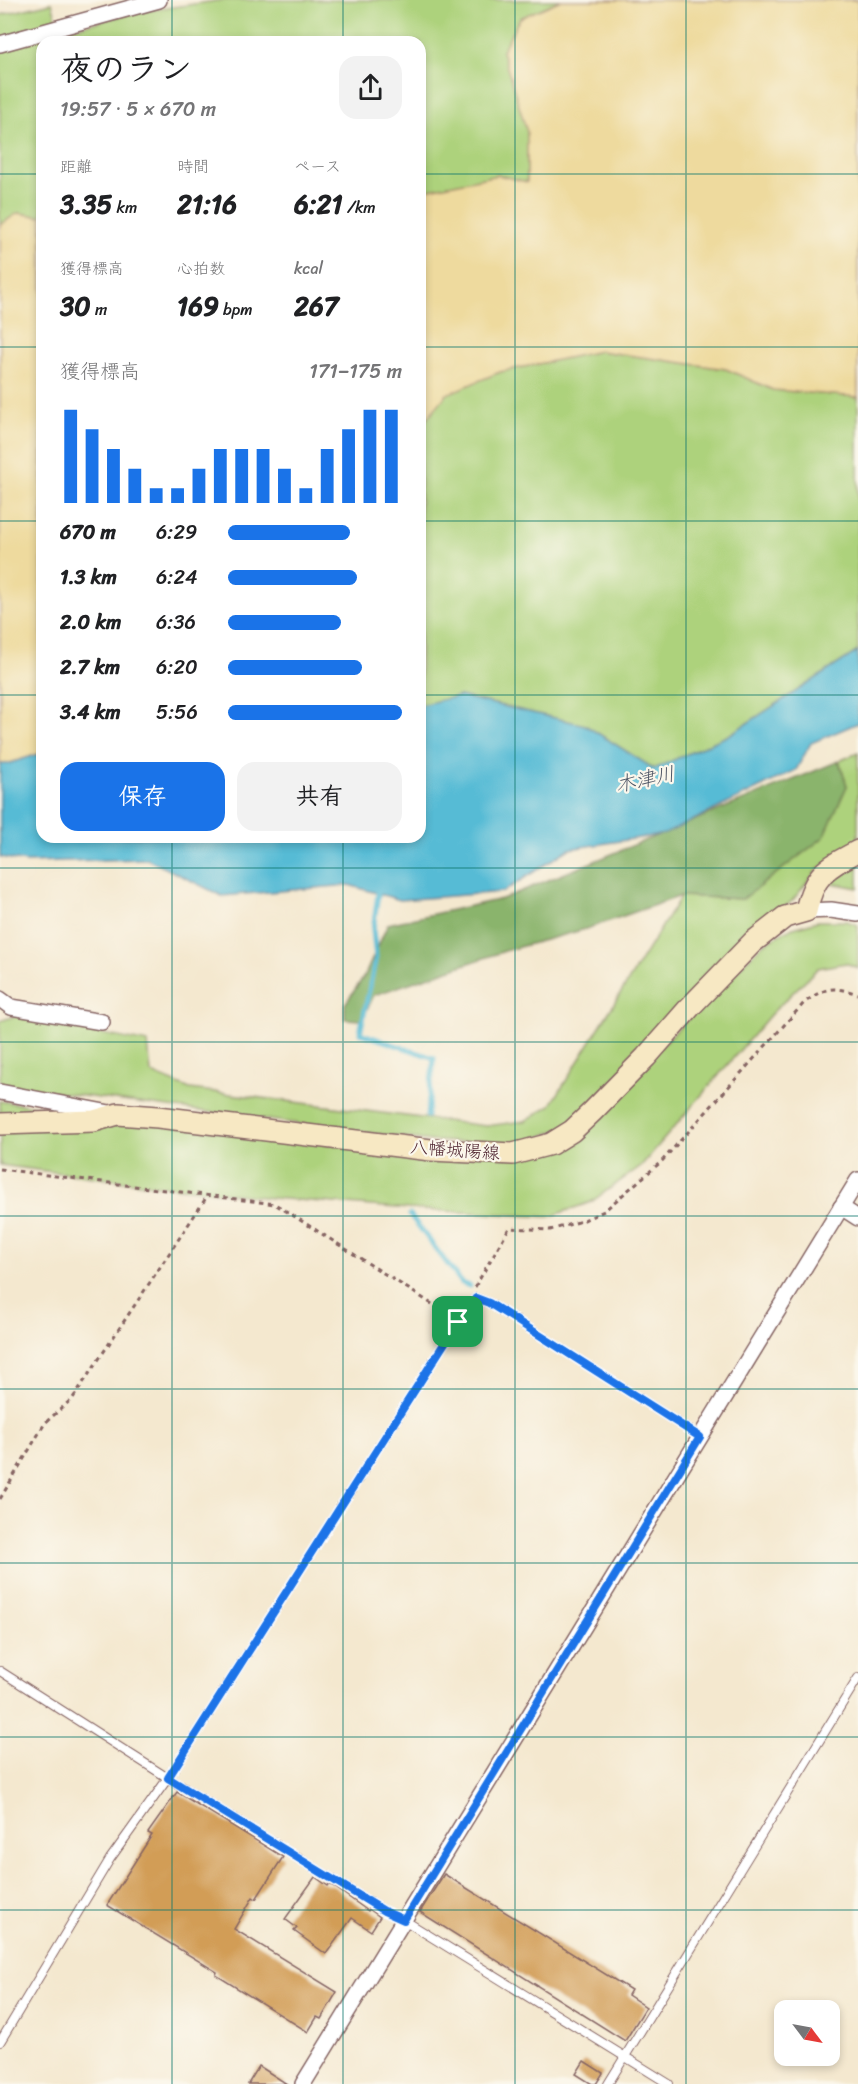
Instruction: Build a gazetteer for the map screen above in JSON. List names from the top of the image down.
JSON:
{
  "streets": {
    "main road": ["八幡城陽線"]
  },
  "water": ["木津川"],
  "north": "bottom right",
  "page": {
    "heading": ["夜のラン", "19:57 · 5 × 670 m"],
    "stats": [
      ["距離", "3.35 km"],
      ["時間", "21:16"],
      ["ペース", "6:21 /km"],
      ["獲得標高", "30 m"],
      ["心拍数", "169 bpm"],
      ["kcal", "267"]
    ],
    "chart": ["獲得標高", "171–175 m"],
    "list": [
      {
        "name": "670 m",
        "note": "6:29"
      },
      {
        "name": "1.3 km",
        "note": "6:24"
      },
      {
        "name": "2.0 km",
        "note": "6:36"
      },
      {
        "name": "2.7 km",
        "note": "6:20"
      },
      {
        "name": "3.4 km",
        "note": "5:56"
      }
    ],
    "buttons": ["保存", "共有"]
  }
}
